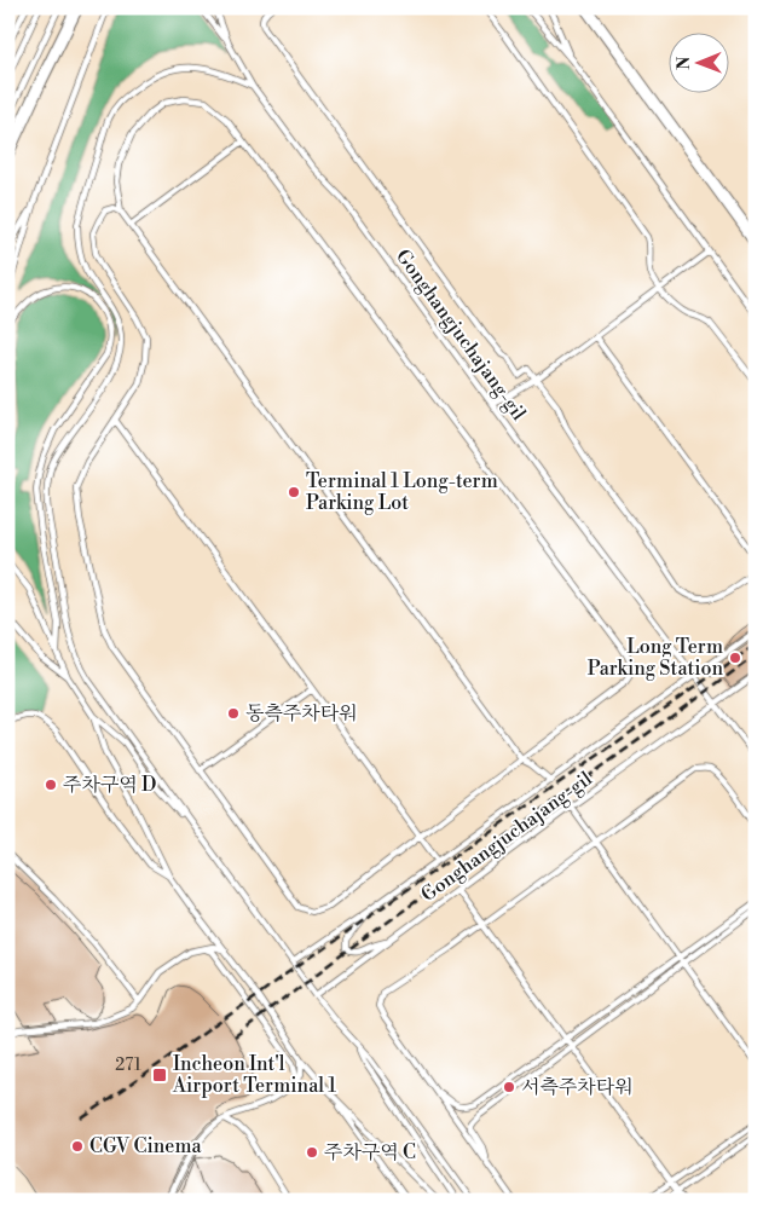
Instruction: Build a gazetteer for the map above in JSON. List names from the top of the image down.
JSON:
{
  "streets": {
    "lane": ["Gonghangjuchajang-gil"]
  },
  "places": {
    "other": [
      "Terminal 1 Long-term Parking Lot",
      "Long Term Parking Station",
      "동측주차타워",
      "주차구역 D",
      "서측주차타워",
      "CGV Cinema",
      "주차구역 C"
    ],
    "transit": ["Incheon Int'l Airport Terminal 1"]
  },
  "house_numbers": ["271"],
  "north": "left"
}
